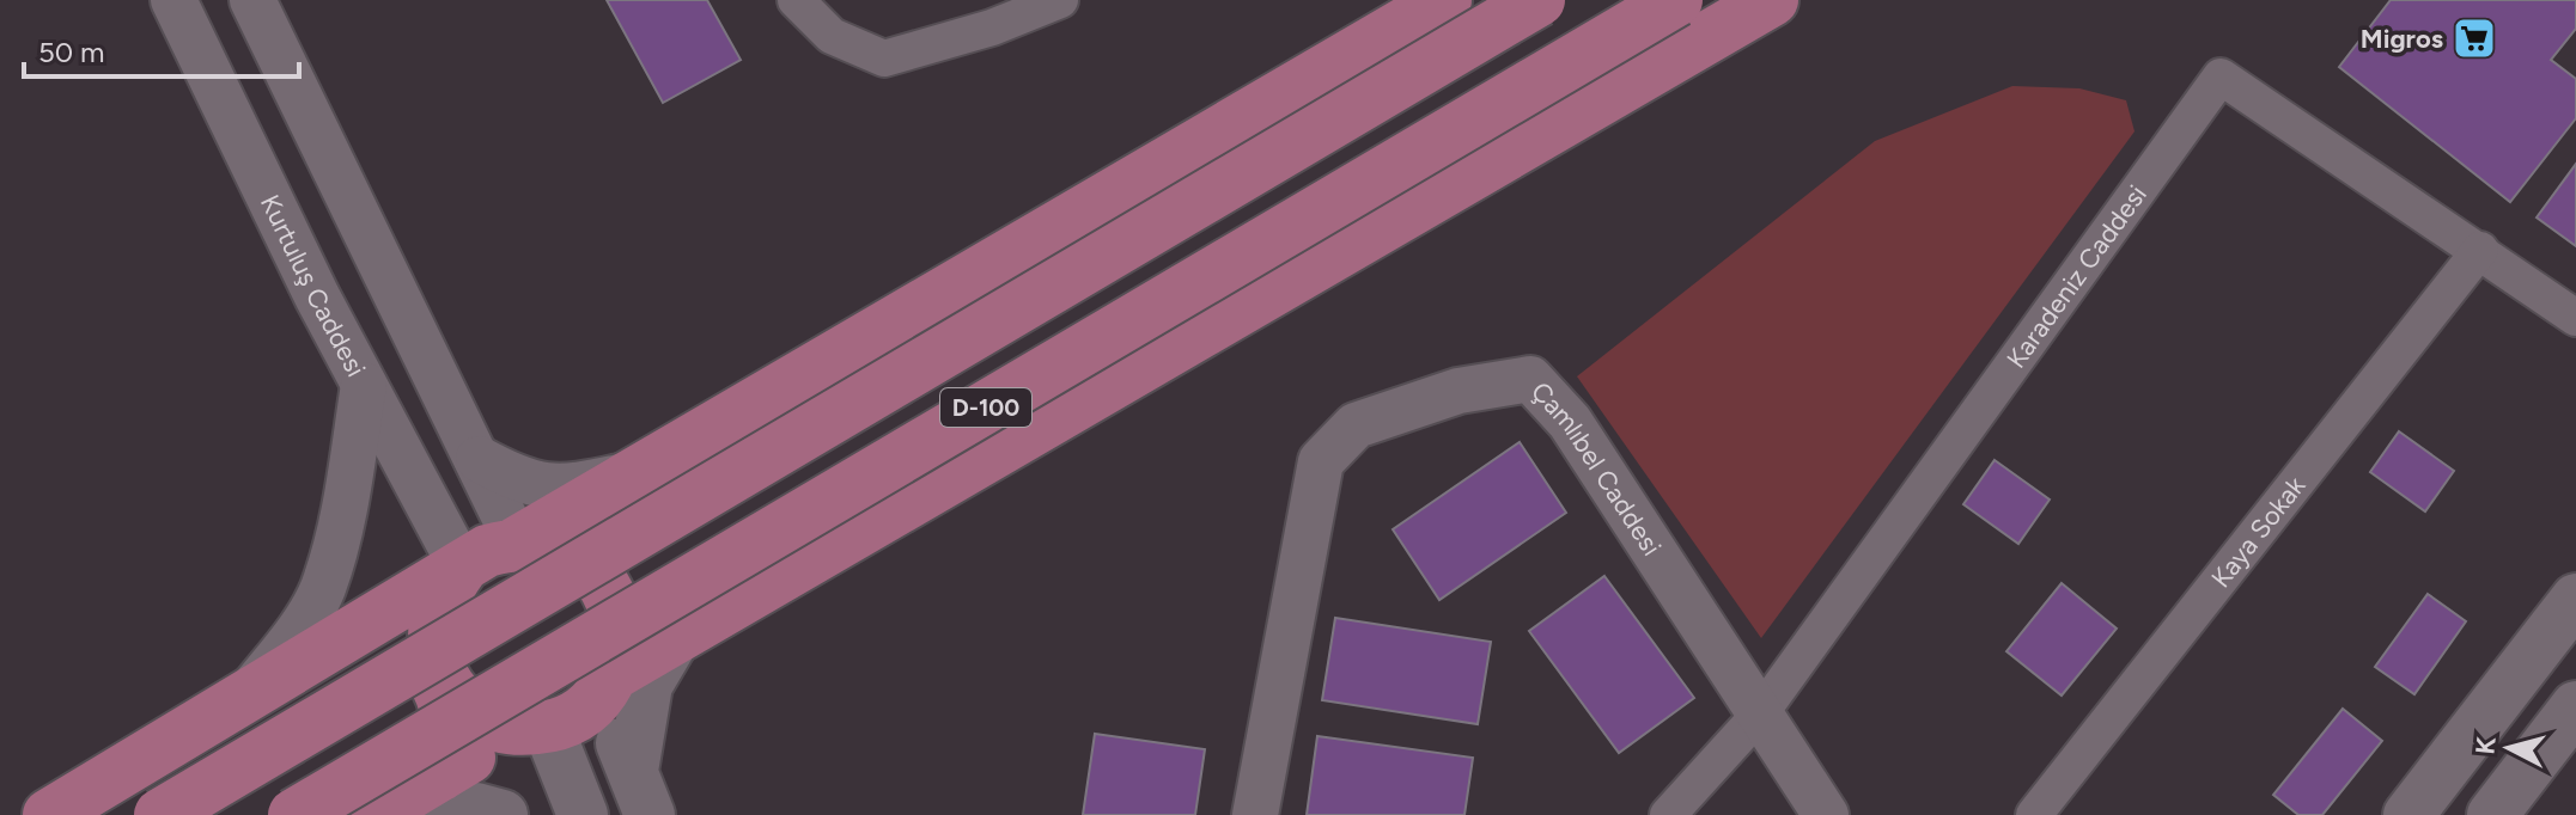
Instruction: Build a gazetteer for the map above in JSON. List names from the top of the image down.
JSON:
{
  "streets": {
    "highway": ["D-100"],
    "street": [
      "Karadeniz Caddesi",
      "Kurtuluş Caddesi",
      "Çamlıbel Caddesi",
      "Kaya Sokak"
    ]
  },
  "crossings": [
    ["Karadeniz Caddesi", "Çamlıbel Caddesi"],
    ["Karadeniz Caddesi", "Kaya Sokak"]
  ],
  "places": {
    "supermarket": ["Migros"]
  },
  "scale_bar": "50 m",
  "north": "left"
}
